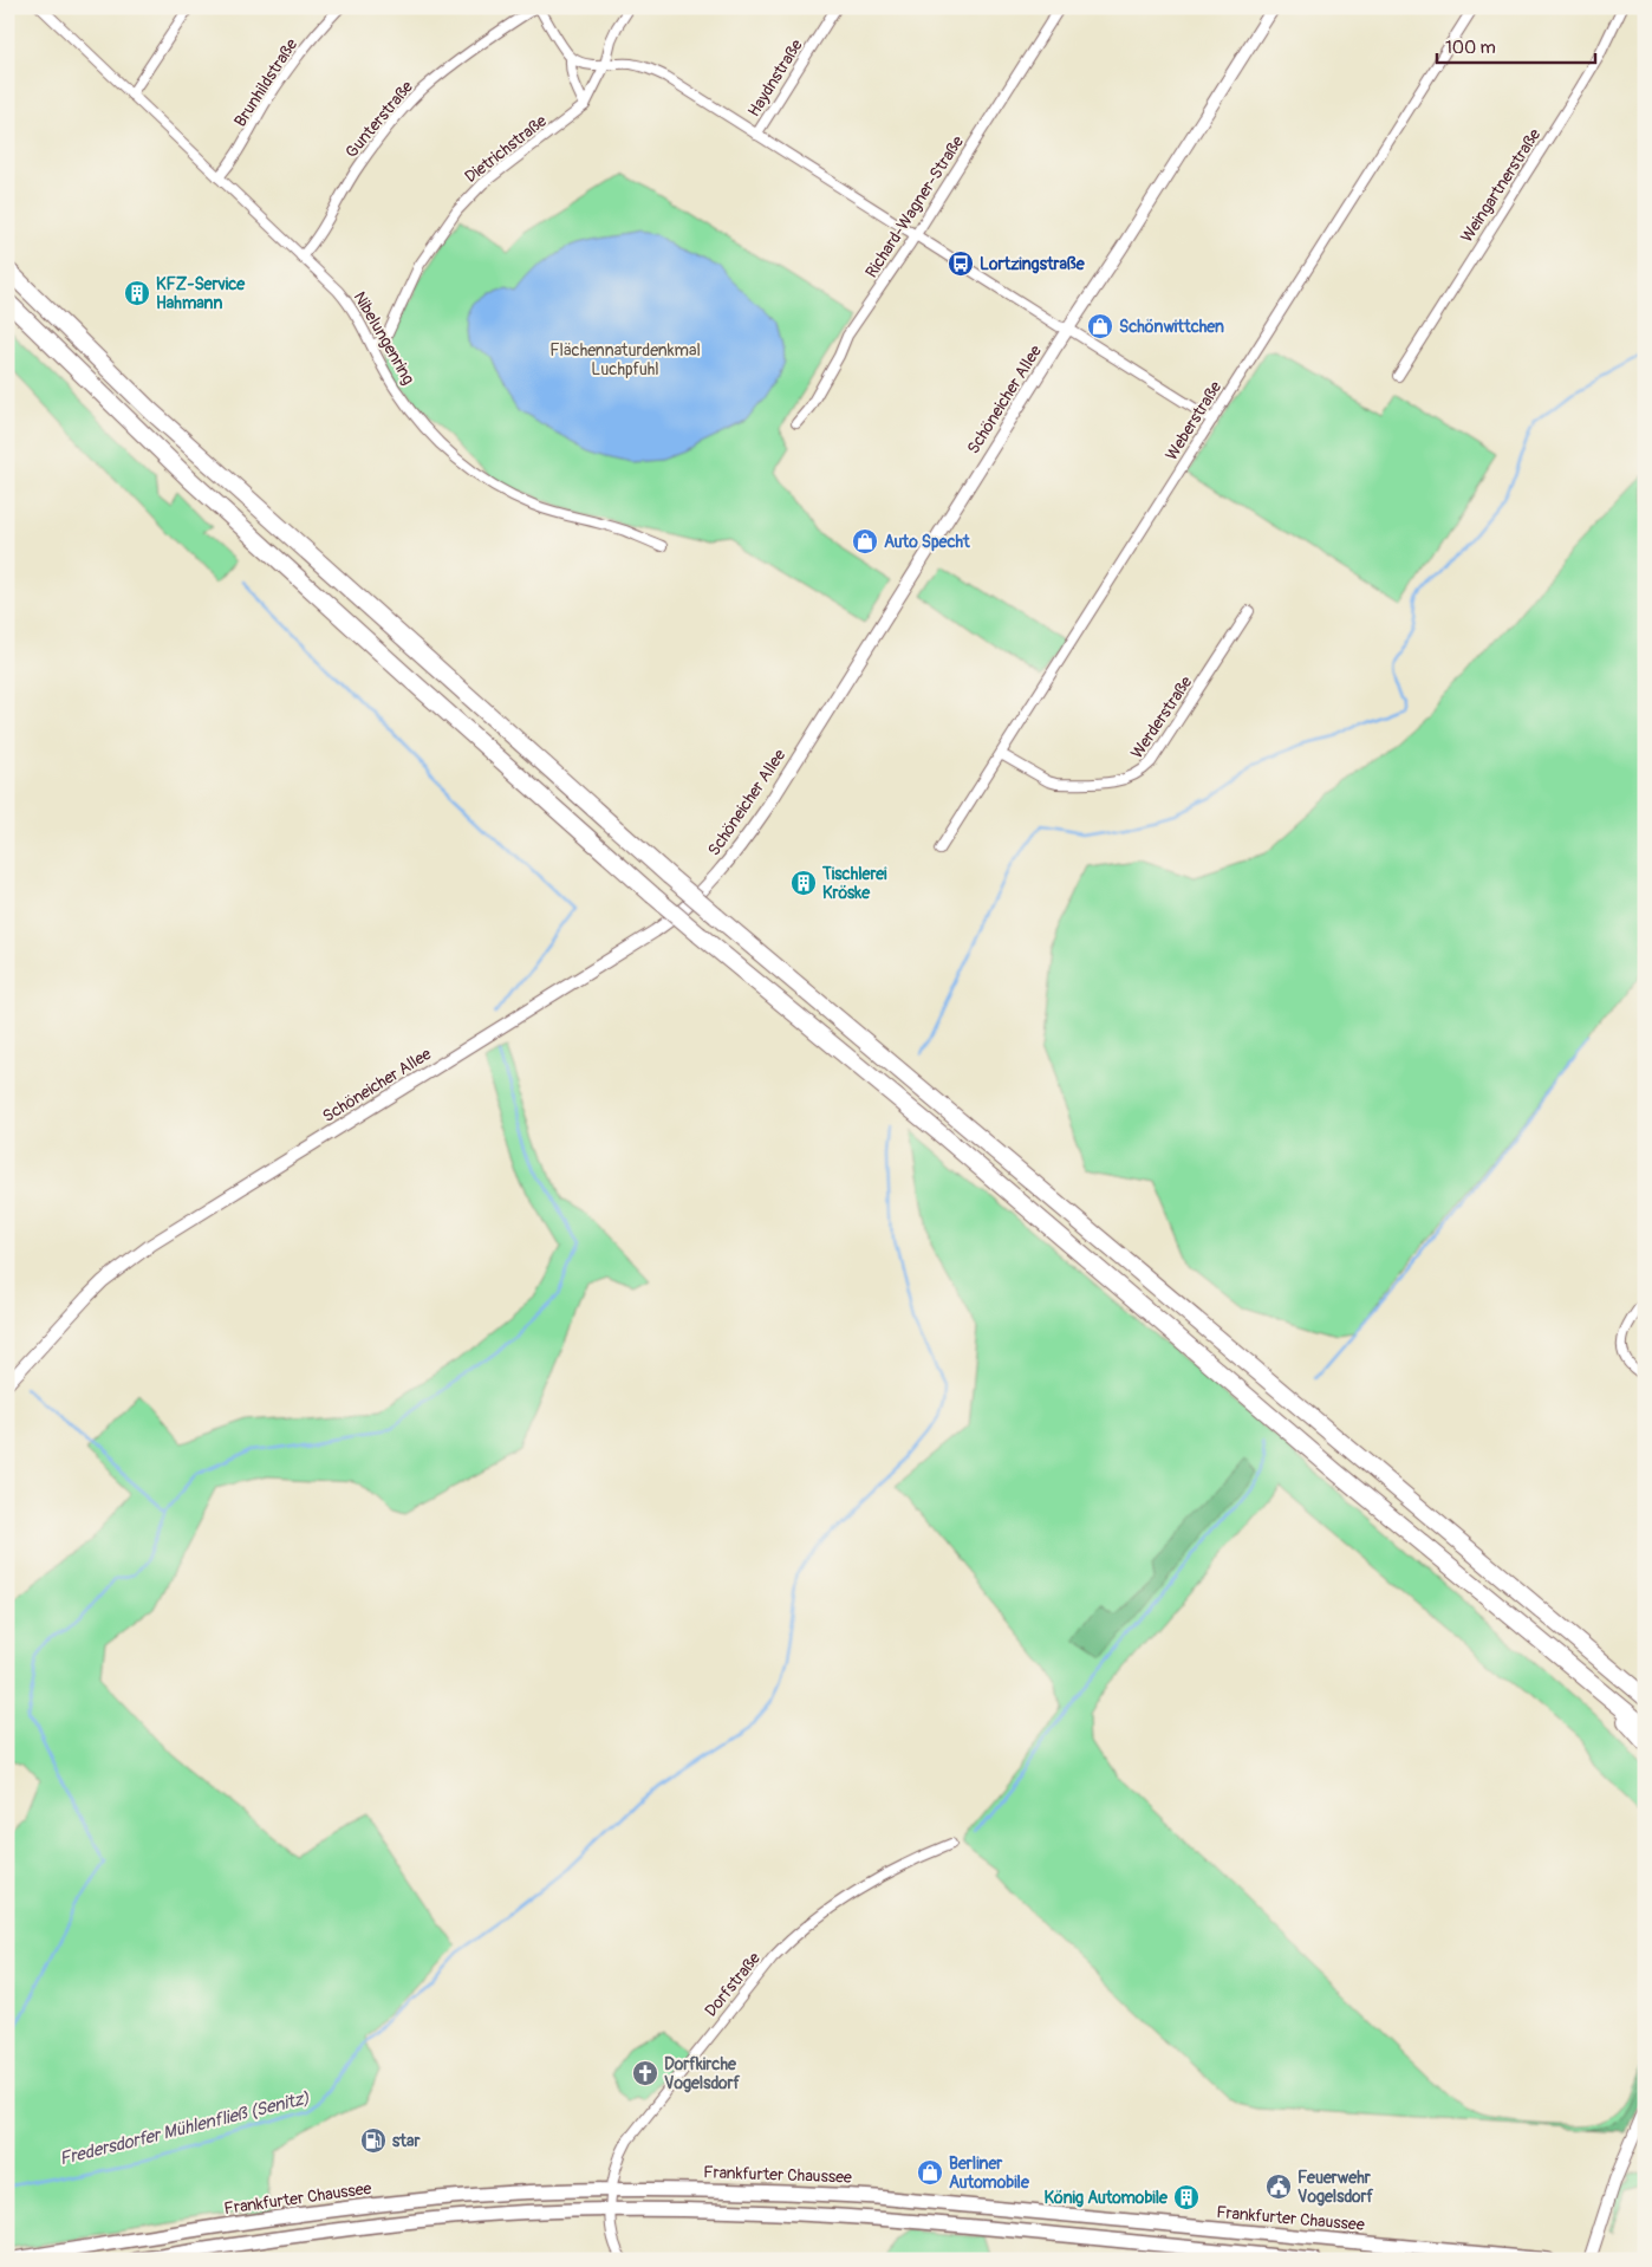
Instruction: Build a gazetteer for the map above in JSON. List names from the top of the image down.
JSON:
{
  "streets": {
    "main road": ["Frankfurter Chaussee"],
    "street": [
      "Haydnstraße",
      "Brunhildstraße",
      "Gunterstraße",
      "Dietrichstraße",
      "Weingartnerstraße",
      "Richard-Wagner-Straße",
      "Nibelungenring",
      "Schöneicher Allee",
      "Weberstraße",
      "Werderstraße",
      "Dorfstraße"
    ]
  },
  "crossings": [
    ["Brunhildstraße", "Nibelungenring"],
    ["Gunterstraße", "Nibelungenring"],
    ["Dietrichstraße", "Nibelungenring"],
    ["Weberstraße", "Werderstraße"],
    ["Dorfstraße", "Frankfurter Chaussee"]
  ],
  "water": ["Fredersdorfer Mühlenfließ (Senitz)"],
  "parks": ["Flächennaturdenkmal Luchpfuhl"],
  "places": {
    "bus stop": ["Lortzingstraße"],
    "building": ["KFZ-Service Hahmann", "Tischlerei Kröske", "König Automobile"],
    "shop": ["Schönwittchen", "Auto Specht", "Berliner Automobile"],
    "church": ["Dorfkirche Vogelsdorf"],
    "fuel station": ["star"],
    "public building": ["Feuerwehr Vogelsdorf"]
  },
  "scale_bar": "100 m"
}
